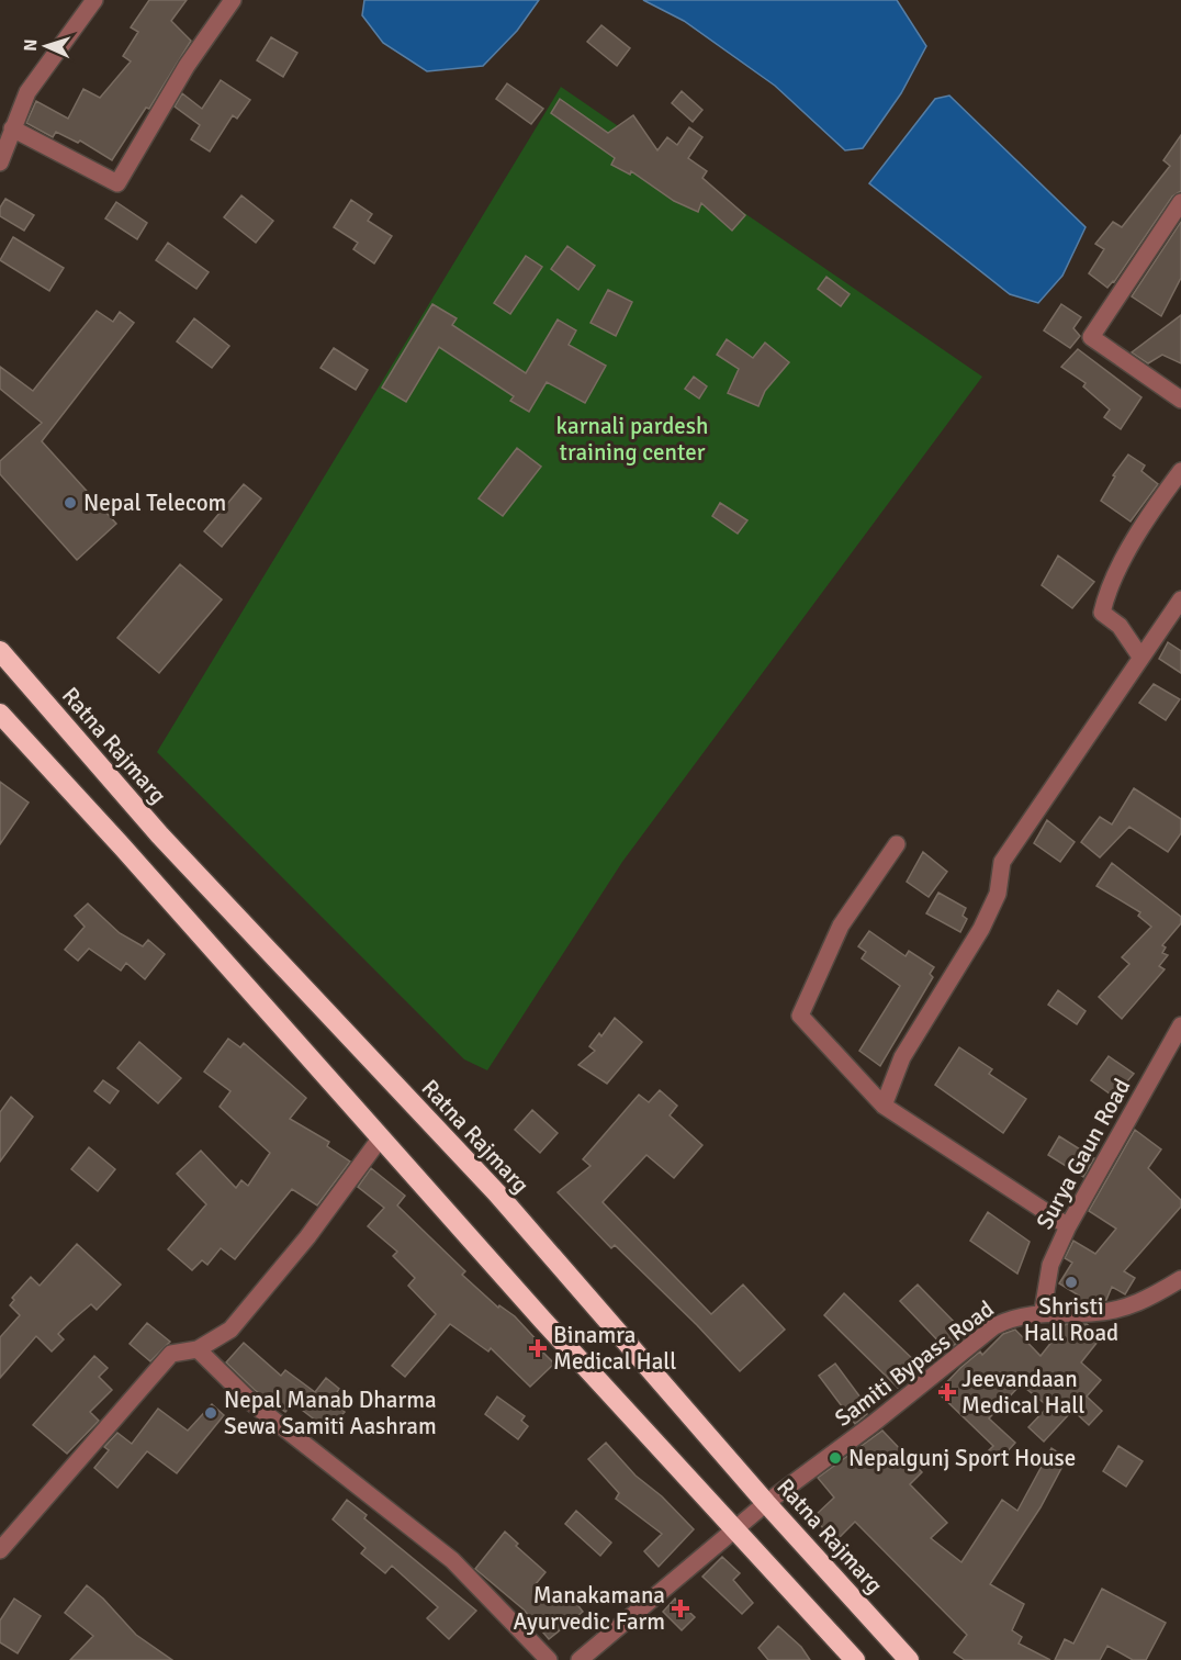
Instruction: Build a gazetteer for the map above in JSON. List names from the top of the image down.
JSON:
{
  "streets": {
    "highway": ["Ratna Rajmarg"],
    "street": ["Surya Gaun Road", "Samiti Bypass Road"]
  },
  "crossings": [
    ["Ratna Rajmarg", "Samiti Bypass Road"],
    ["Surya Gaun Road", "Samiti Bypass Road"]
  ],
  "parks": ["karnali pardesh training center"],
  "places": {
    "other": [
      "Nepal Telecom",
      "Shristi Hall Road",
      "Nepal Manab Dharma Sewa Samiti Aashram",
      "Nepalgunj Sport House"
    ],
    "health": ["Binamra Medical Hall", "Jeevandaan Medical Hall", "Manakamana Ayurvedic Farm"]
  },
  "north": "left"
}
